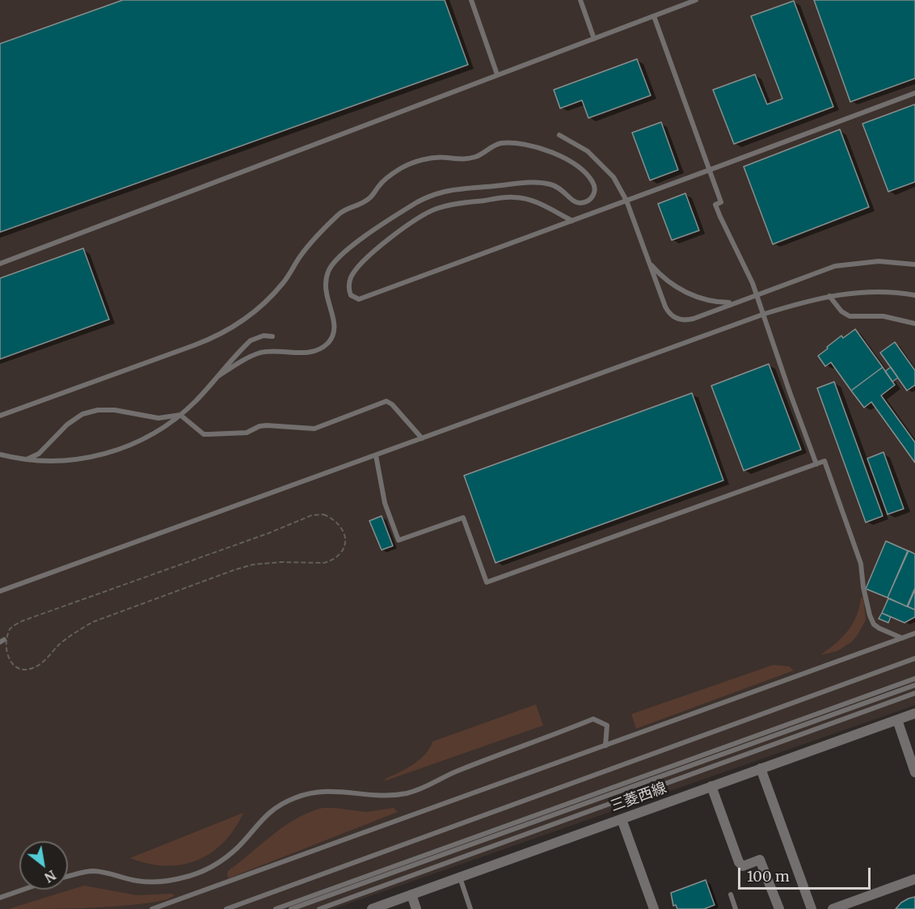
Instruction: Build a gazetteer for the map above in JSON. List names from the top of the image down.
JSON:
{
  "streets": {
    "street": ["三菱西線"]
  },
  "scale_bar": "100 m",
  "north": "bottom right"
}
